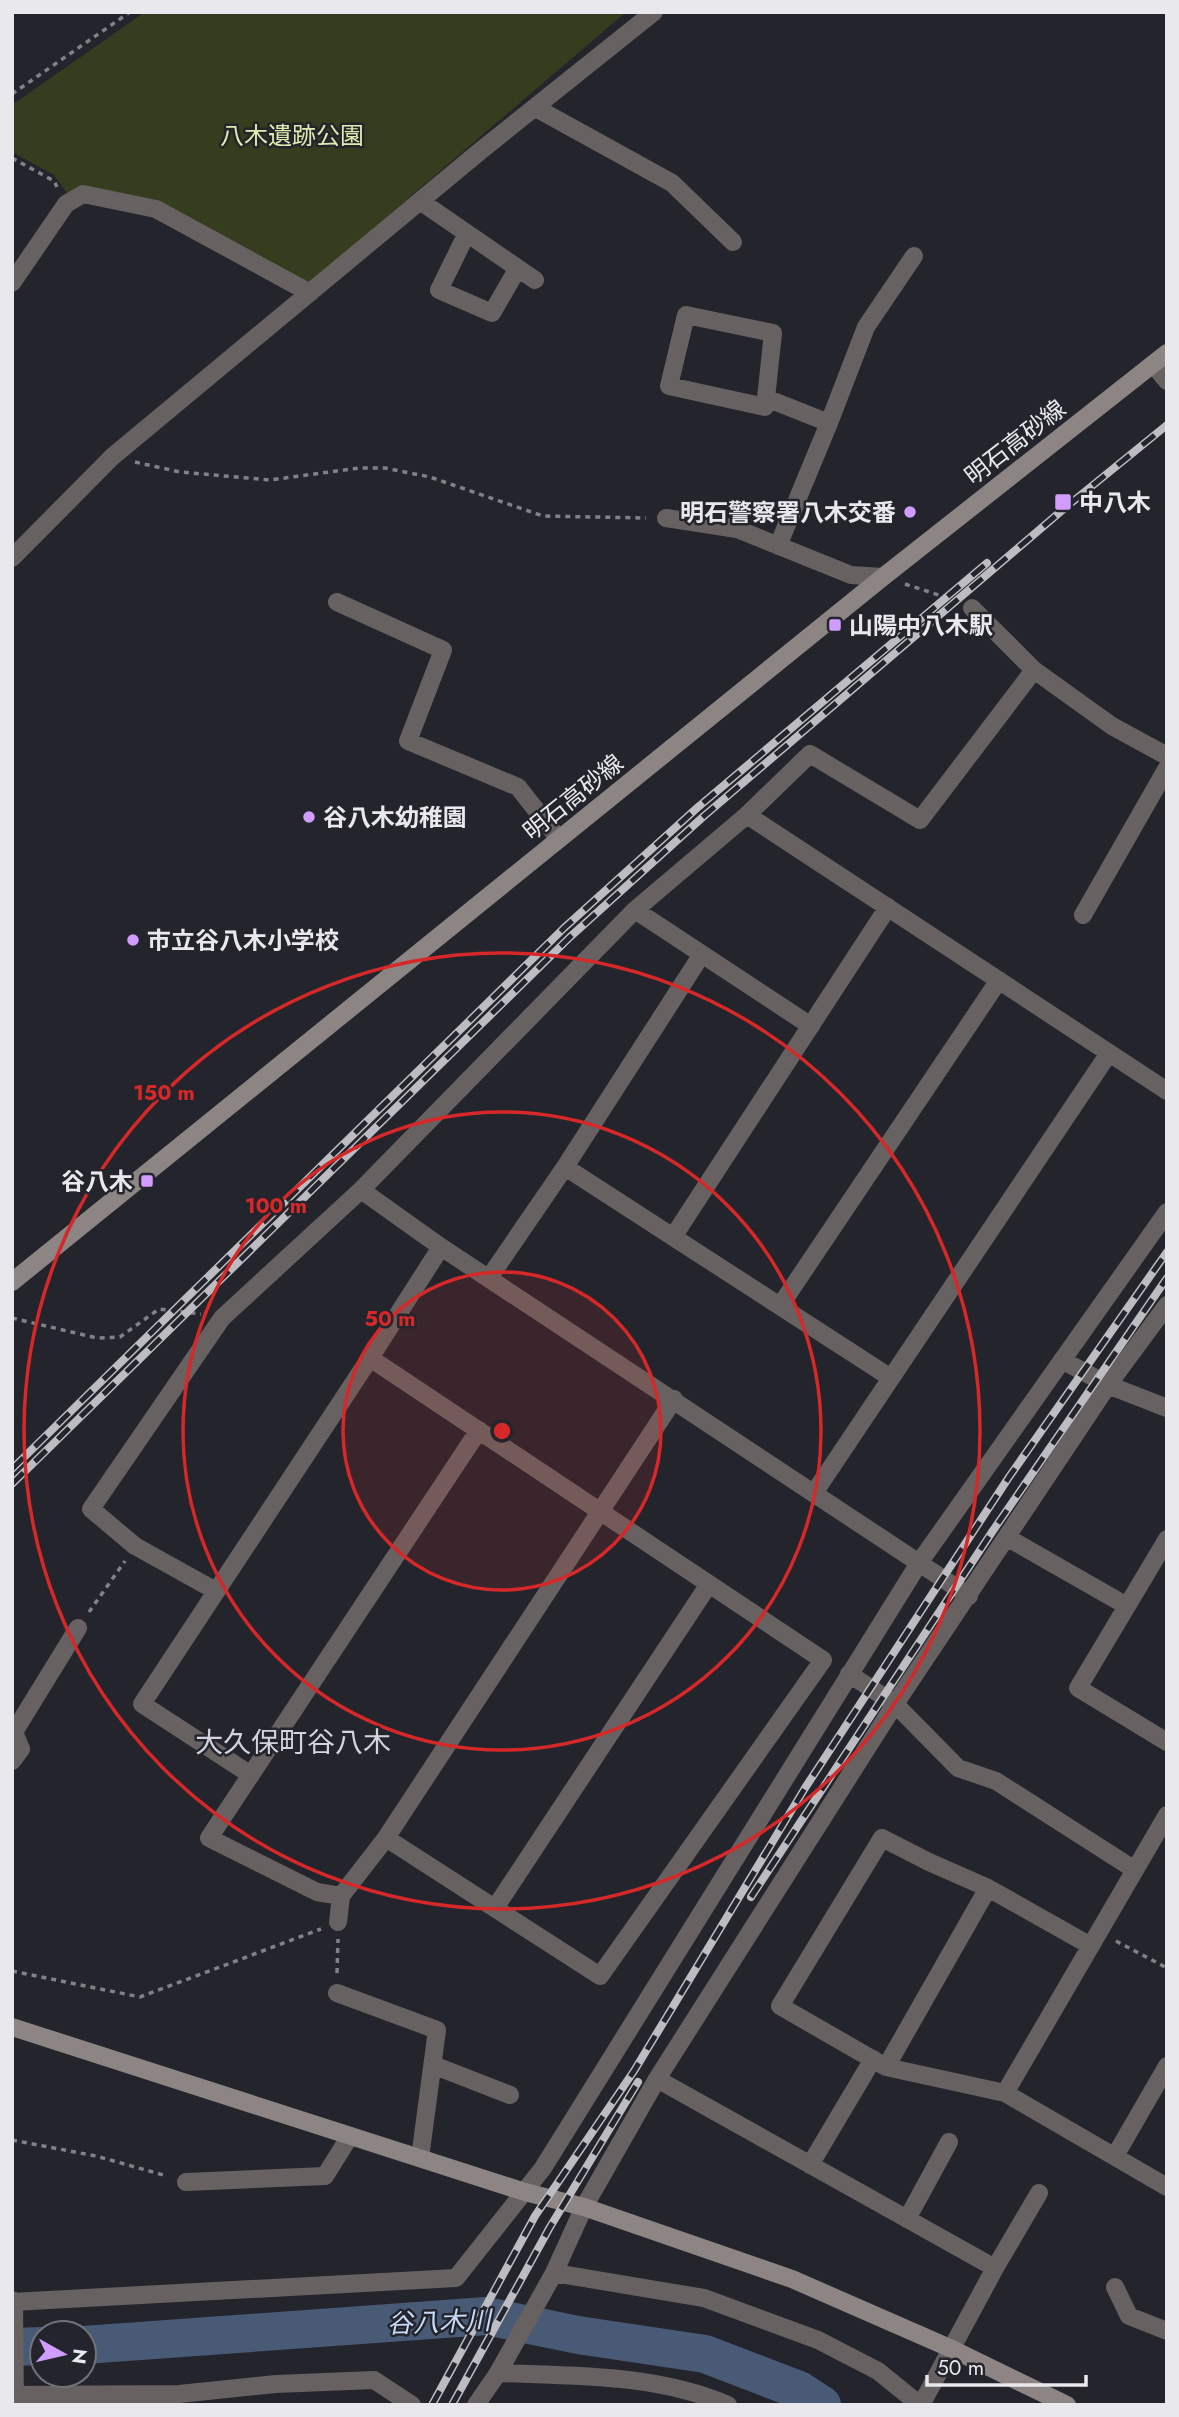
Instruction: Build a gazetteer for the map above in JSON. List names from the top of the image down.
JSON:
{
  "streets": {
    "main road": ["明石高砂線"]
  },
  "districts": ["大久保町谷八木"],
  "water": ["谷八木川"],
  "parks": ["八木遺跡公園"],
  "places": {
    "transit": ["中八木", "山陽中八木駅", "谷八木"],
    "other": ["明石警察署八木交番", "谷八木幼稚園", "市立谷八木小学校"]
  },
  "scale_bar": "50 m",
  "north": "right",
  "rings": ["150 m", "100 m", "50 m"]
}
